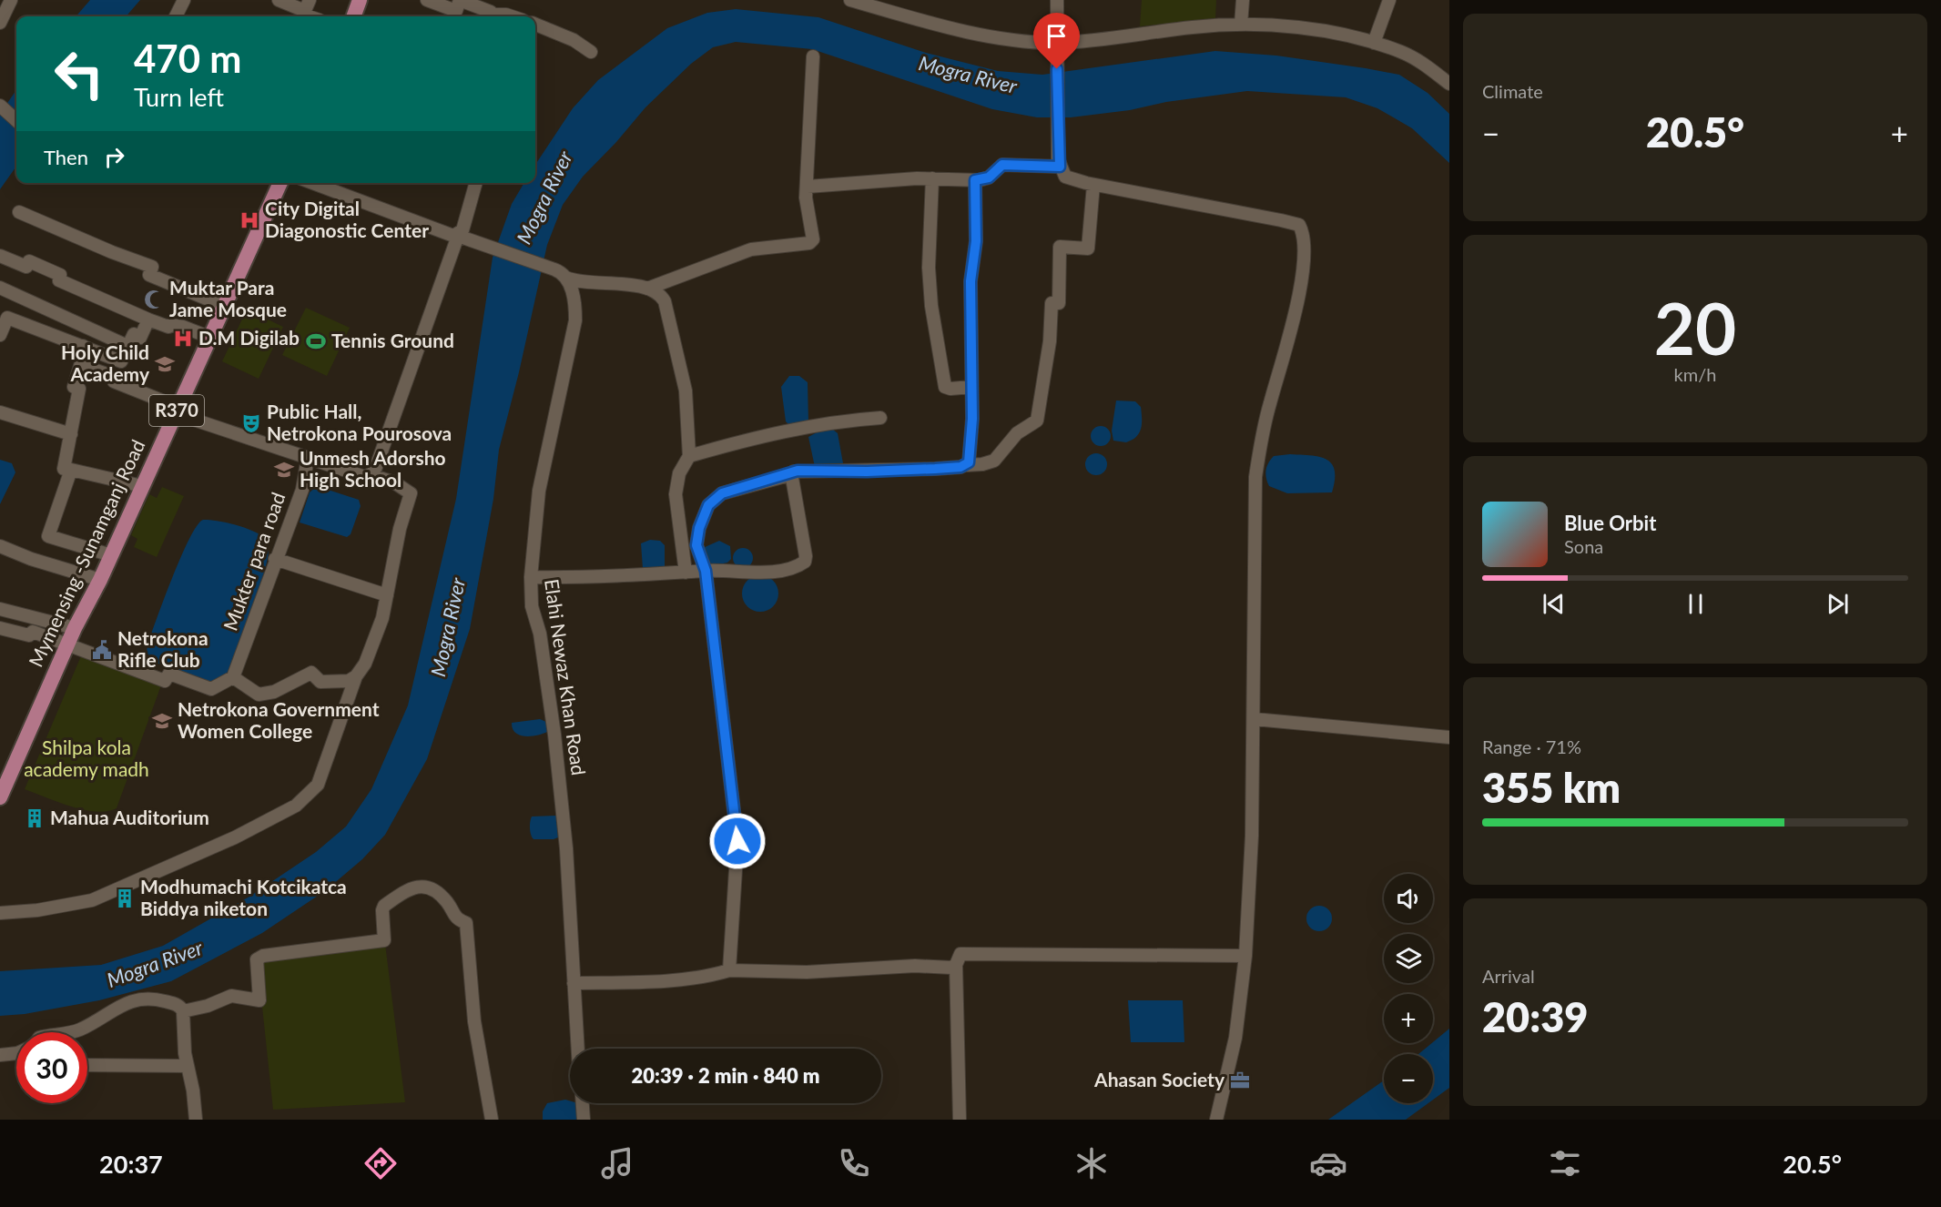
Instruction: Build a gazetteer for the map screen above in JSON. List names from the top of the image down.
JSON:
{
  "streets": {
    "main road": ["R370", "Mymensing -Sunamganj Road"],
    "street": ["Mukter para road", "Elahi Newaz Khan Road"]
  },
  "water": ["Mogra River"],
  "parks": ["Shilpa kola academy madh"],
  "places": {
    "hospital": ["City Digital Diagonostic Center", "D.M Digilab"],
    "mosque": ["Muktar Para Jame Mosque"],
    "sports": ["Tennis Ground"],
    "school or university": ["Holy Child Academy", "Unmesh Adorsho High School", "Netrokona Government Women College"],
    "theatre": ["Public Hall, Netrokona Pourosova"],
    "public building": ["Netrokona Rifle Club"],
    "building": ["Mahua Auditorium", "Modhumachi Kotcikatca Biddya niketon"],
    "office": ["Ahasan Society"]
  },
  "page": {
    "tile": [
      "Climate",
      ["20", "km/h"],
      ["Range · 71%", "355 km"],
      ["Arrival", "20:39"]
    ],
    "turn": ["470 m", "Turn left"],
    "heat": ["−", "20.5°", "+"],
    "then": "Then",
    "song": ["Blue Orbit", "Sona"],
    "map_buttons": ["+", "−"],
    "limit": "30",
    "trip": "20:39 · 2 min · 840 m",
    "tabs": ["20:37", "20.5°"]
  }
}
